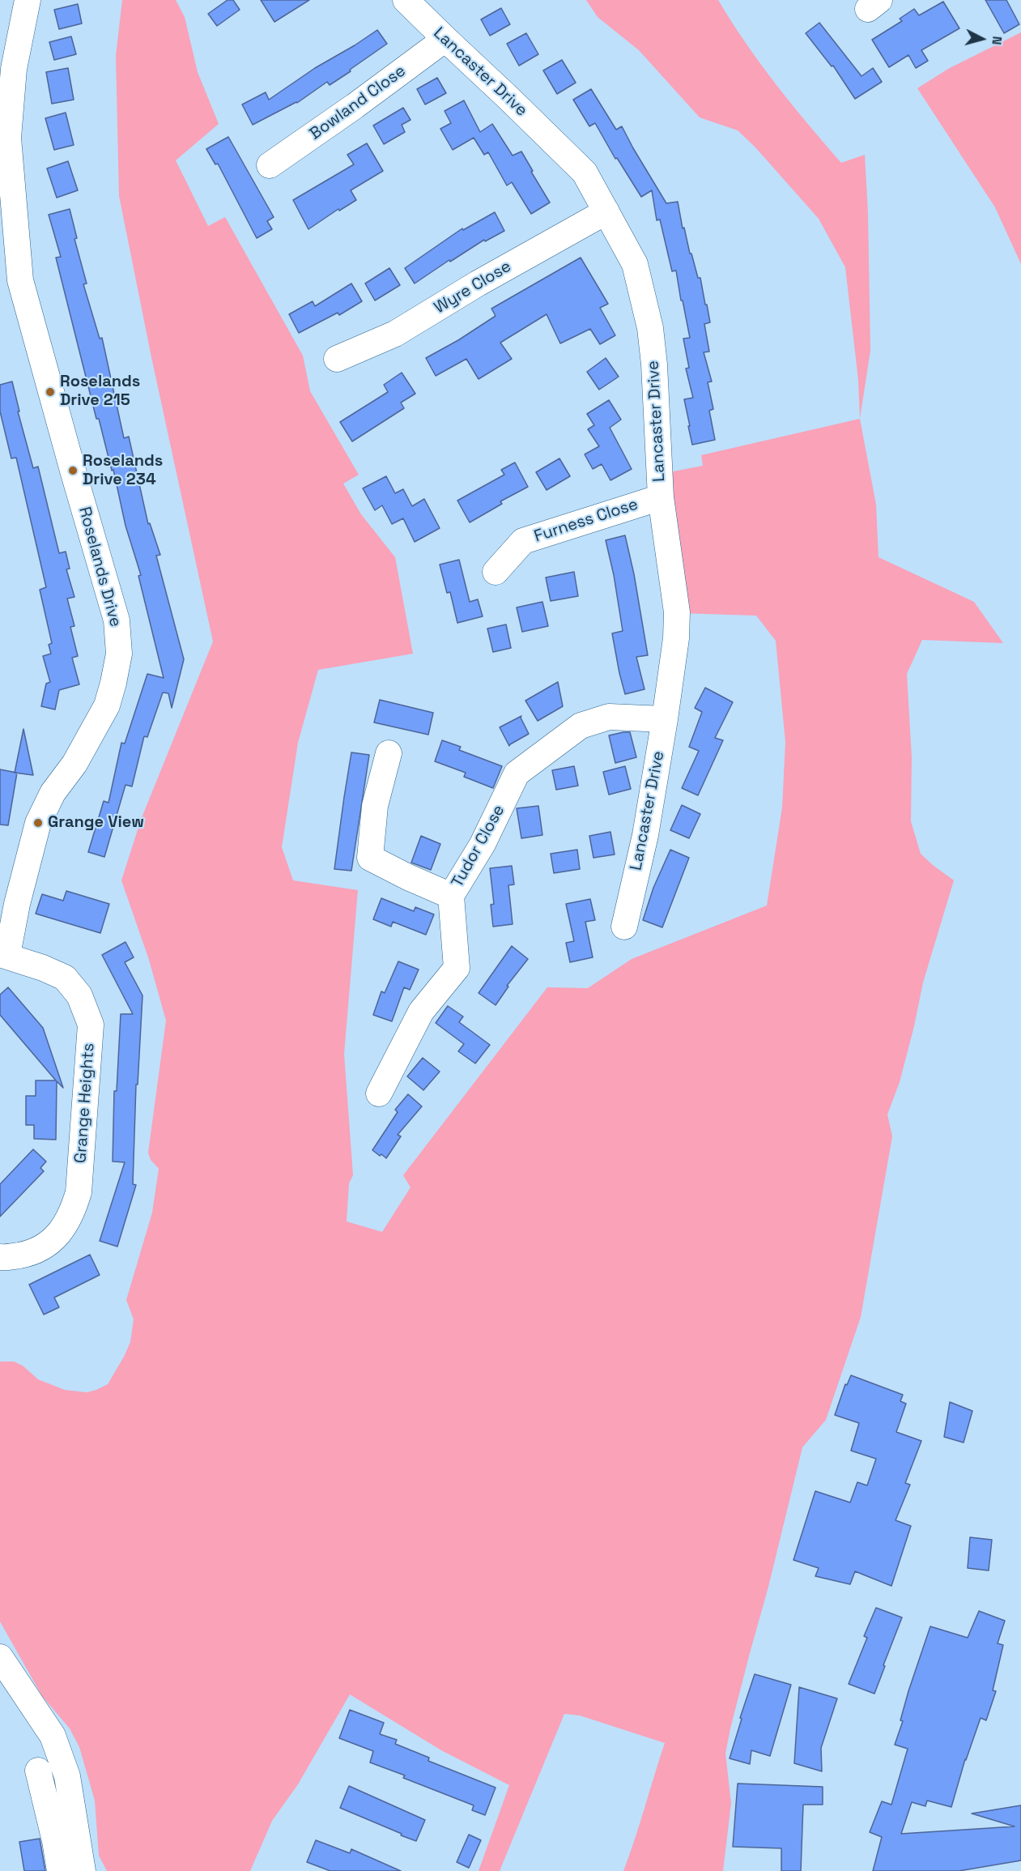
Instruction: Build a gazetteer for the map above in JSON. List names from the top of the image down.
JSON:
{
  "streets": {
    "street": [
      "Lancaster Drive",
      "Bowland Close",
      "Wyre Close",
      "Furness Close",
      "Roselands Drive",
      "Tudor Close",
      "Grange Heights"
    ]
  },
  "crossings": [
    ["Lancaster Drive", "Bowland Close"],
    ["Lancaster Drive", "Wyre Close"],
    ["Lancaster Drive", "Furness Close"],
    ["Lancaster Drive", "Tudor Close"],
    ["Roselands Drive", "Grange Heights"]
  ],
  "places": ["Roselands Drive 215", "Roselands Drive 234", "Grange View"],
  "north": "right"
}
